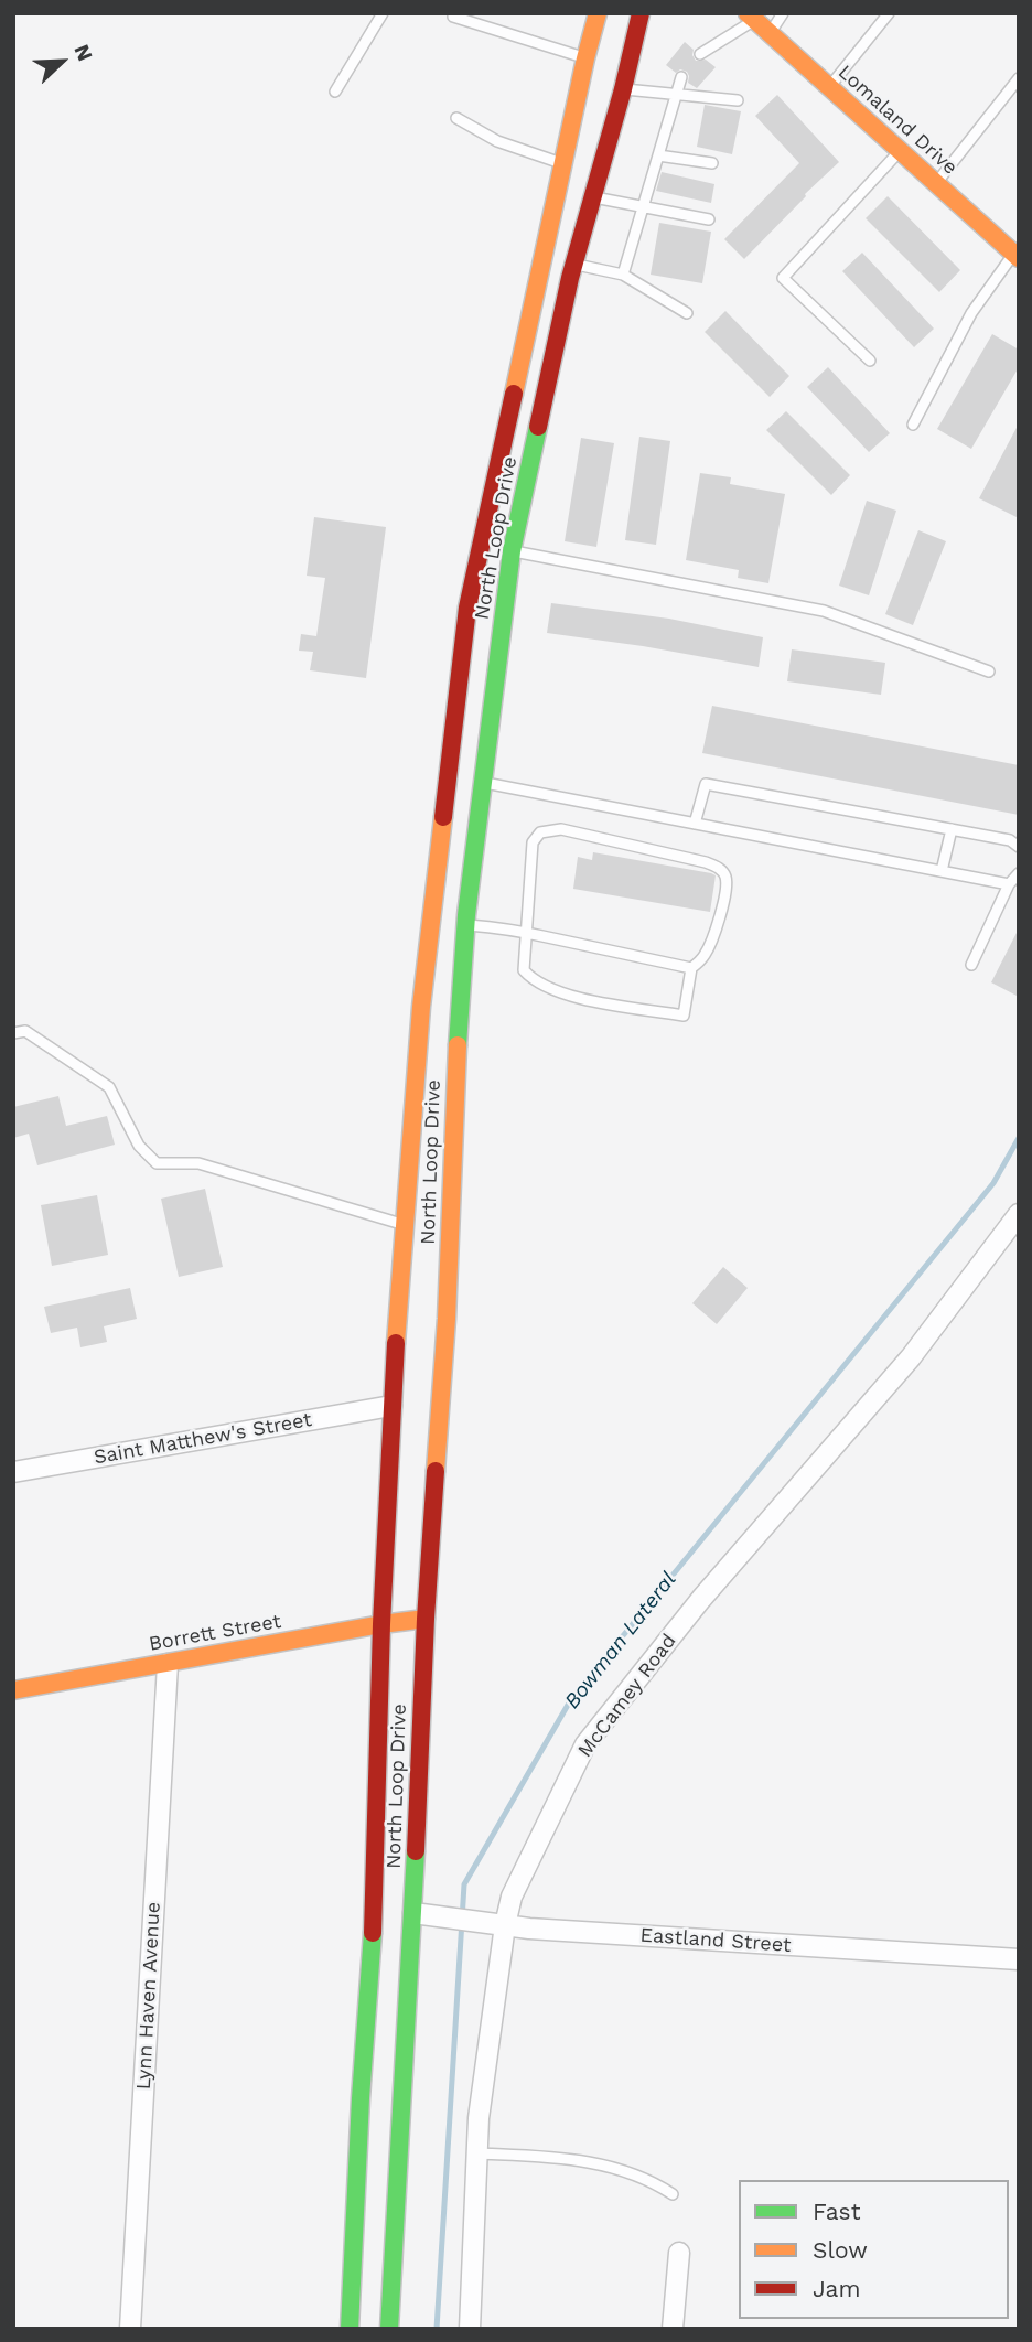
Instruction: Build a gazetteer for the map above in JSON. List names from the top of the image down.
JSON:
{
  "streets": {
    "main road": ["Lomaland Drive", "North Loop Drive", "Borrett Street"],
    "street": [
      "Saint Matthew's Street",
      "McCamey Road",
      "Eastland Street",
      "Lynn Haven Avenue"
    ]
  },
  "crossings": [
    ["North Loop Drive", "Saint Matthew's Street"],
    ["North Loop Drive", "Borrett Street"],
    ["North Loop Drive", "Eastland Street"],
    ["Borrett Street", "Lynn Haven Avenue"],
    ["McCamey Road", "Eastland Street"]
  ],
  "water": ["Bowman Lateral"],
  "legend": ["Fast", "Slow", "Jam"],
  "north": "top right"
}
